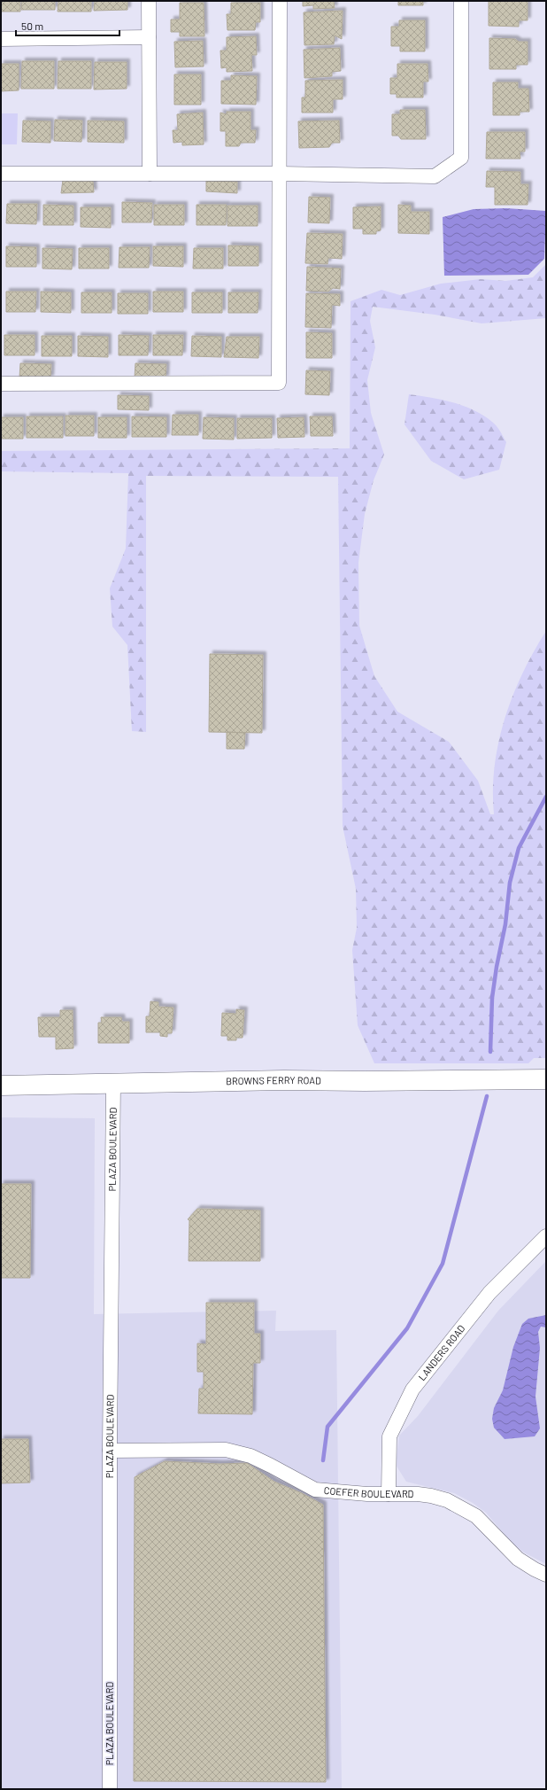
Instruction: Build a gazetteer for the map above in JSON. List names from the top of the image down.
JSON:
{
  "streets": {
    "main road": ["BROWNS FERRY ROAD"],
    "street": ["PLAZA BOULEVARD", "LANDERS ROAD", "COEFER BOULEVARD"]
  },
  "crossings": [
    ["BROWNS FERRY ROAD", "PLAZA BOULEVARD"],
    ["PLAZA BOULEVARD", "COEFER BOULEVARD"],
    ["LANDERS ROAD", "COEFER BOULEVARD"]
  ],
  "scale_bar": "50 m"
}
